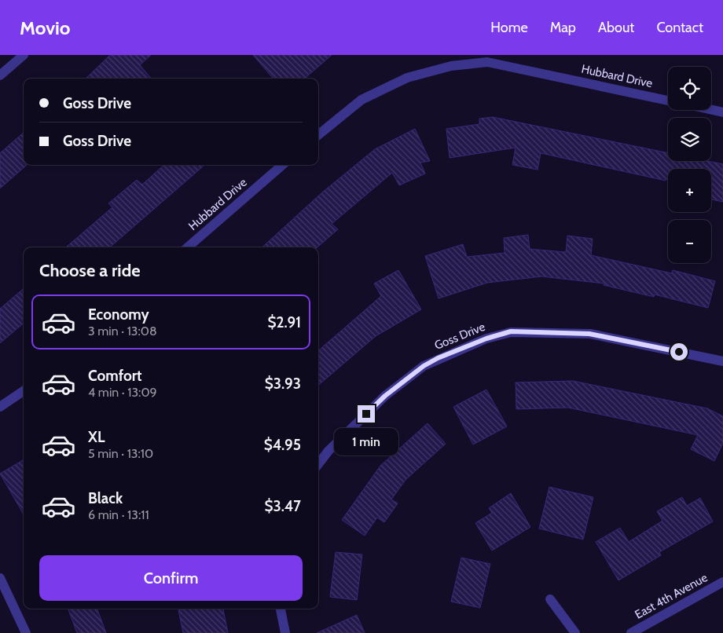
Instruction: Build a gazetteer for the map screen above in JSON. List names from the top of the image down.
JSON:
{
  "streets": {
    "street": ["Hubbard Drive", "Goss Drive", "East 4th Avenue"]
  },
  "page": {
    "header": "Movio",
    "nav": [
      "Home",
      "Map",
      "About",
      "Contact"
    ],
    "map_buttons": ["+", "−"],
    "banner": ["Goss Drive", "Goss Drive"],
    "heading": "Choose a ride",
    "list": [
      {
        "name": "Economy",
        "note": "3 min · 13:08",
        "value": "$2.91"
      },
      {
        "name": "Comfort",
        "note": "4 min · 13:09",
        "value": "$3.93"
      },
      {
        "name": "XL",
        "note": "5 min · 13:10",
        "value": "$4.95"
      },
      {
        "name": "Black",
        "note": "6 min · 13:11",
        "value": "$3.47"
      }
    ],
    "bubble": "1 min",
    "buttons": "Confirm"
  }
}
